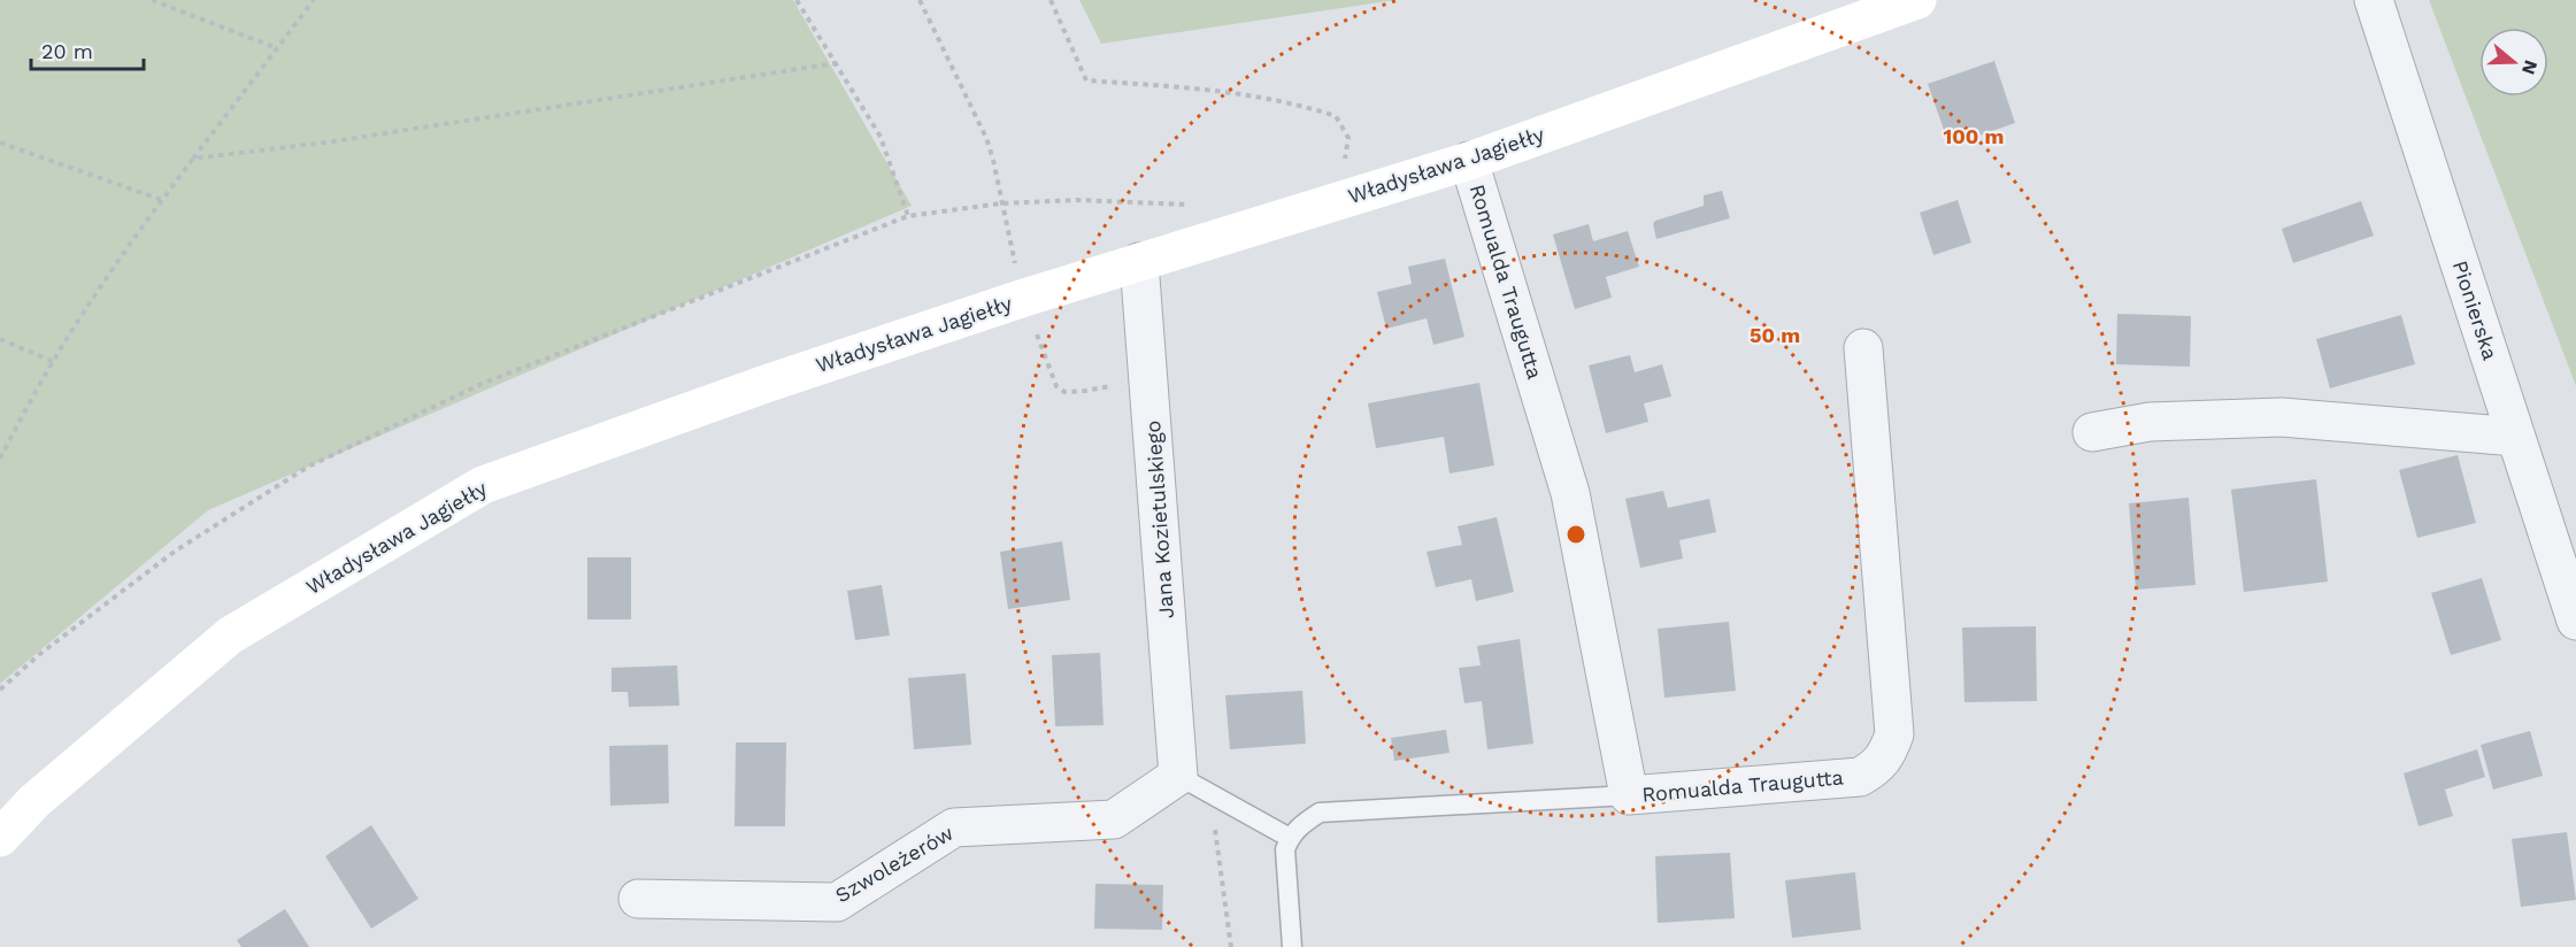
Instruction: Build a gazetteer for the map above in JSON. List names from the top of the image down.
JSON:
{
  "streets": {
    "main road": ["Władysława Jagiełły"],
    "street": [
      "Romualda Traugutta",
      "Pionierska",
      "Jana Kozietulskiego",
      "Szwoleżerów"
    ]
  },
  "crossings": [
    ["Władysława Jagiełły", "Romualda Traugutta"],
    ["Władysława Jagiełły", "Jana Kozietulskiego"],
    ["Jana Kozietulskiego", "Szwoleżerów"]
  ],
  "scale_bar": "20 m",
  "north": "right",
  "rings": ["100 m", "50 m"]
}
